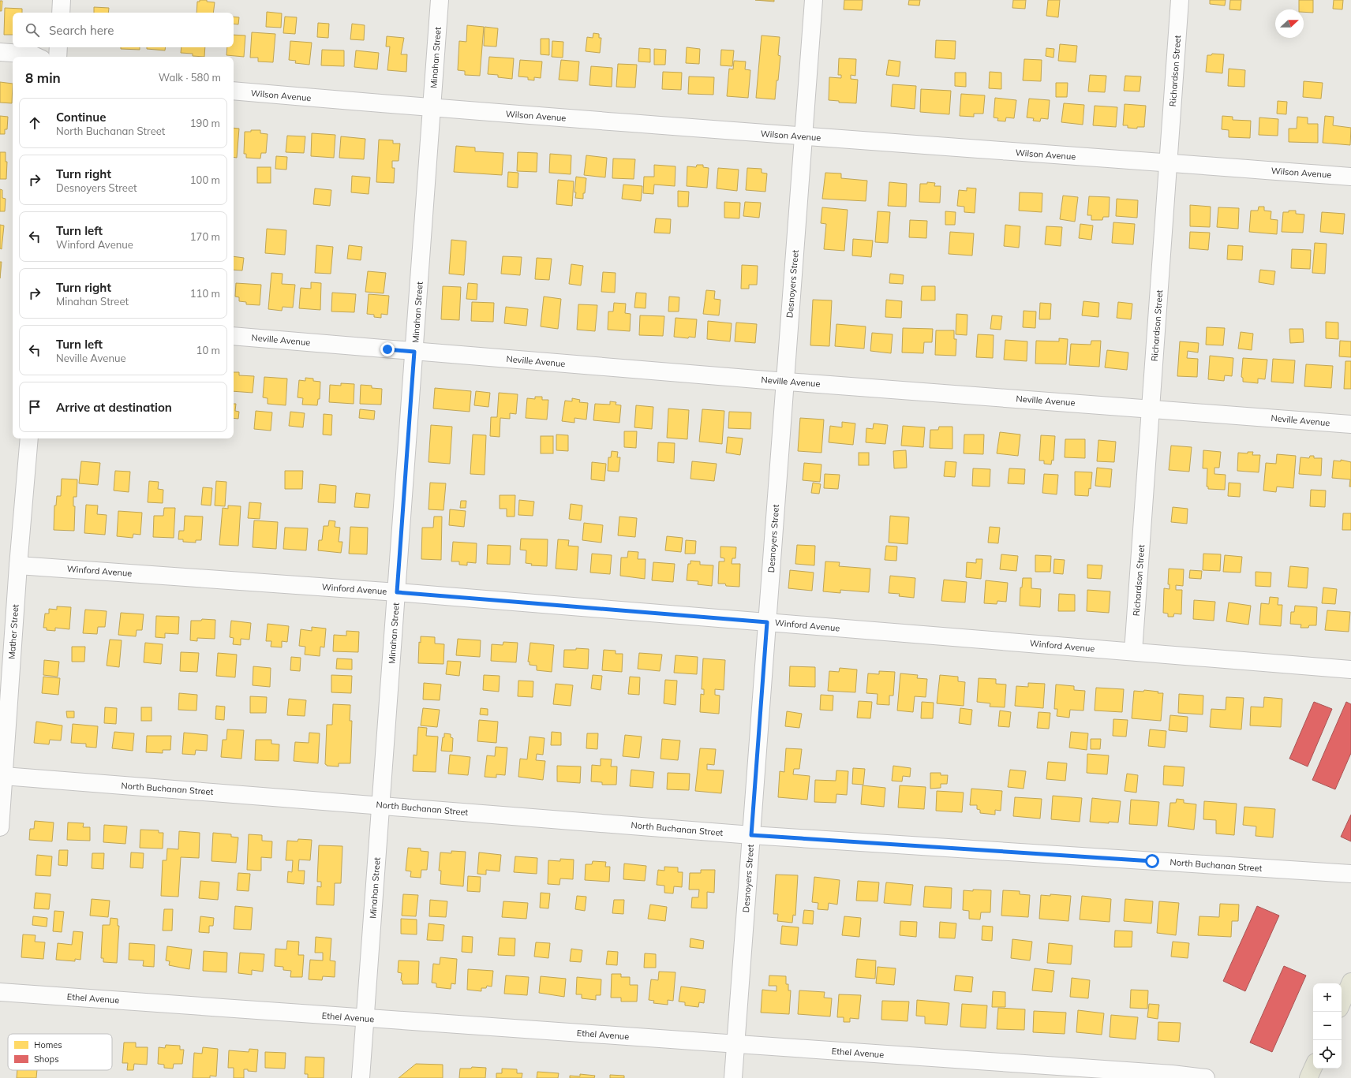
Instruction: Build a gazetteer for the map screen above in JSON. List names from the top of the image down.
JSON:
{
  "streets": {
    "street": [
      "Minahan Street",
      "Richardson Street",
      "Wilson Avenue",
      "Desnoyers Street",
      "Neville Avenue",
      "Winford Avenue",
      "Mather Street",
      "North Buchanan Street",
      "Ethel Avenue"
    ]
  },
  "crossings": [
    ["Minahan Street", "Wilson Avenue"],
    ["Minahan Street", "Neville Avenue"],
    ["Minahan Street", "Winford Avenue"],
    ["Minahan Street", "North Buchanan Street"],
    ["Minahan Street", "Ethel Avenue"],
    ["Richardson Street", "Wilson Avenue"],
    ["Richardson Street", "Neville Avenue"],
    ["Richardson Street", "Winford Avenue"],
    ["Wilson Avenue", "Desnoyers Street"],
    ["Desnoyers Street", "Neville Avenue"],
    ["Desnoyers Street", "Winford Avenue"],
    ["Desnoyers Street", "North Buchanan Street"],
    ["Desnoyers Street", "Ethel Avenue"],
    ["Winford Avenue", "Mather Street"],
    ["Mather Street", "North Buchanan Street"]
  ],
  "legend": ["Homes", "Shops"],
  "north": "right",
  "page": {
    "search": "Search here",
    "heading": ["8 min", "Walk · 580 m"],
    "list": [
      ["Continue", "North Buchanan Street", "190 m"],
      ["Turn right", "Desnoyers Street", "100 m"],
      ["Turn left", "Winford Avenue", "170 m"],
      ["Turn right", "Minahan Street", "110 m"],
      ["Turn left", "Neville Avenue", "10 m"],
      "Arrive at destination"
    ],
    "map_buttons": ["+", "−"]
  }
}
